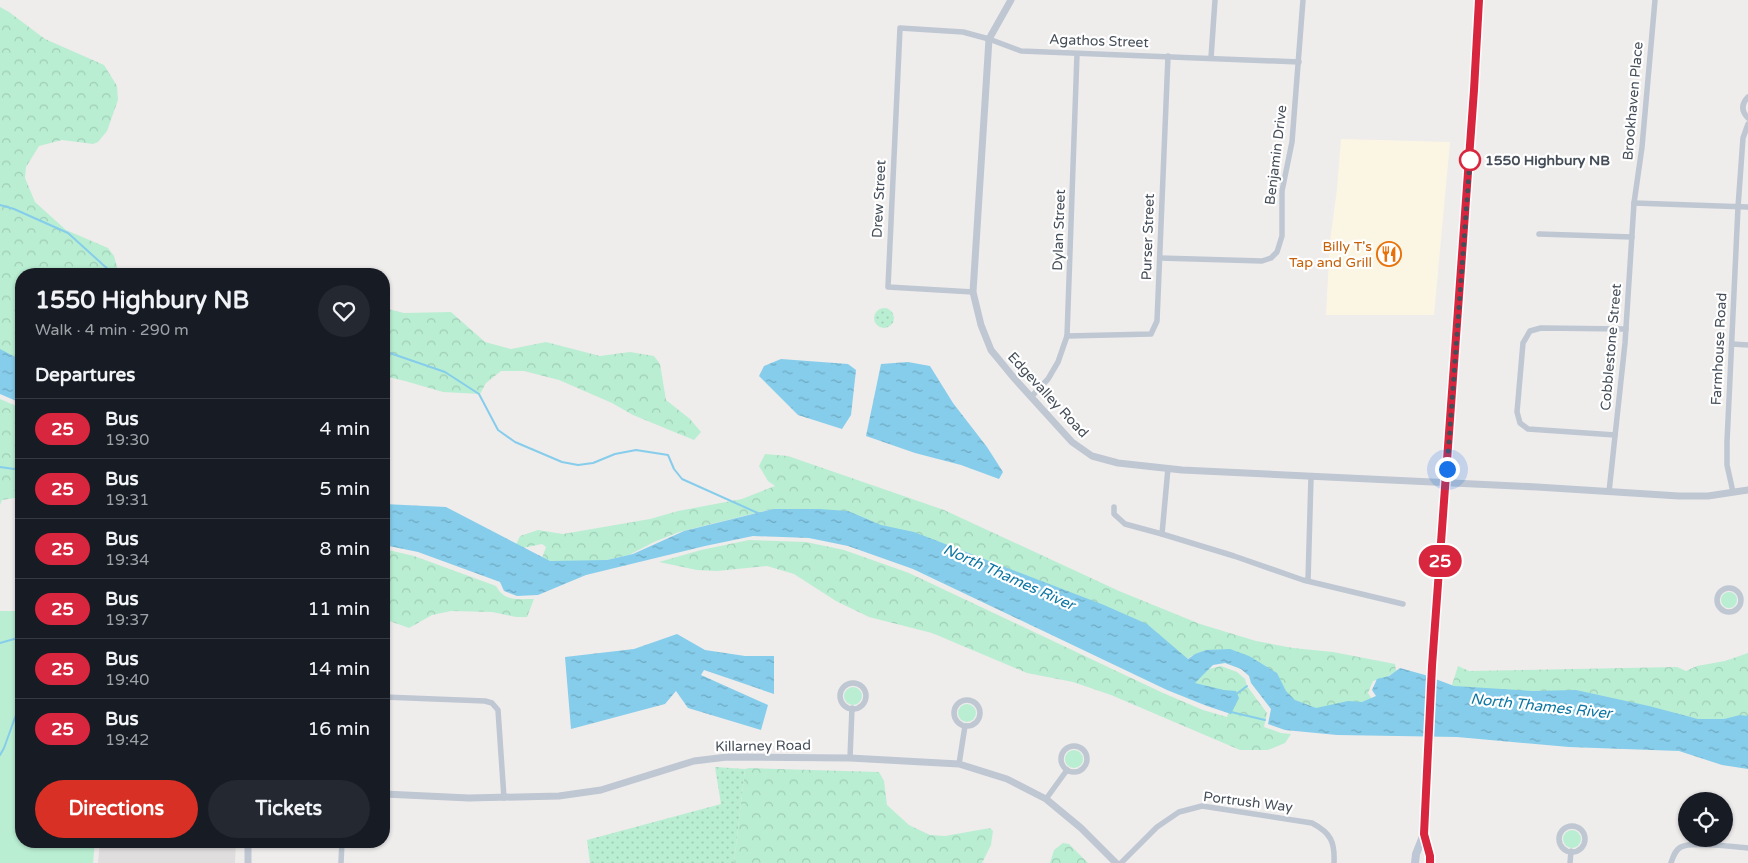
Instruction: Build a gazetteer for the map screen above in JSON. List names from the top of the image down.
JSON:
{
  "streets": {
    "street": [
      "Agathos Street",
      "Brookhaven Place",
      "Benjamin Drive",
      "Drew Street",
      "Dylan Street",
      "Purser Street",
      "Cobblestone Street",
      "Farmhouse Road",
      "Edgevalley Road",
      "Killarney Road",
      "Portrush Way"
    ]
  },
  "crossings": [
    ["Agathos Street", "Benjamin Drive"],
    ["Agathos Street", "Drew Street"],
    ["Agathos Street", "Dylan Street"],
    ["Agathos Street", "Purser Street"],
    ["Agathos Street", "Edgevalley Road"],
    ["Brookhaven Place", "Cobblestone Street"],
    ["Benjamin Drive", "Purser Street"],
    ["Drew Street", "Edgevalley Road"],
    ["Dylan Street", "Purser Street"],
    ["Dylan Street", "Edgevalley Road"],
    ["Cobblestone Street", "Edgevalley Road"],
    ["Farmhouse Road", "Edgevalley Road"]
  ],
  "water": ["North Thames River"],
  "places": {
    "other": ["1550 Highbury NB"],
    "restaurant": ["Billy T's Tap and Grill"]
  },
  "lines": ["bus line 25"],
  "page": {
    "on_map": "25",
    "heading": [
      ["1550 Highbury NB", "Walk · 4 min · 290 m"],
      "Departures"
    ],
    "list": [
      {
        "mark": "25",
        "name": "Bus",
        "note": "19:30",
        "value": "4 min"
      },
      {
        "mark": "25",
        "name": "Bus",
        "note": "19:31",
        "value": "5 min"
      },
      {
        "mark": "25",
        "name": "Bus",
        "note": "19:34",
        "value": "8 min"
      },
      {
        "mark": "25",
        "name": "Bus",
        "note": "19:37",
        "value": "11 min"
      },
      {
        "mark": "25",
        "name": "Bus",
        "note": "19:40",
        "value": "14 min"
      },
      {
        "mark": "25",
        "name": "Bus",
        "note": "19:42",
        "value": "16 min"
      }
    ],
    "buttons": ["Directions", "Tickets"]
  }
}
